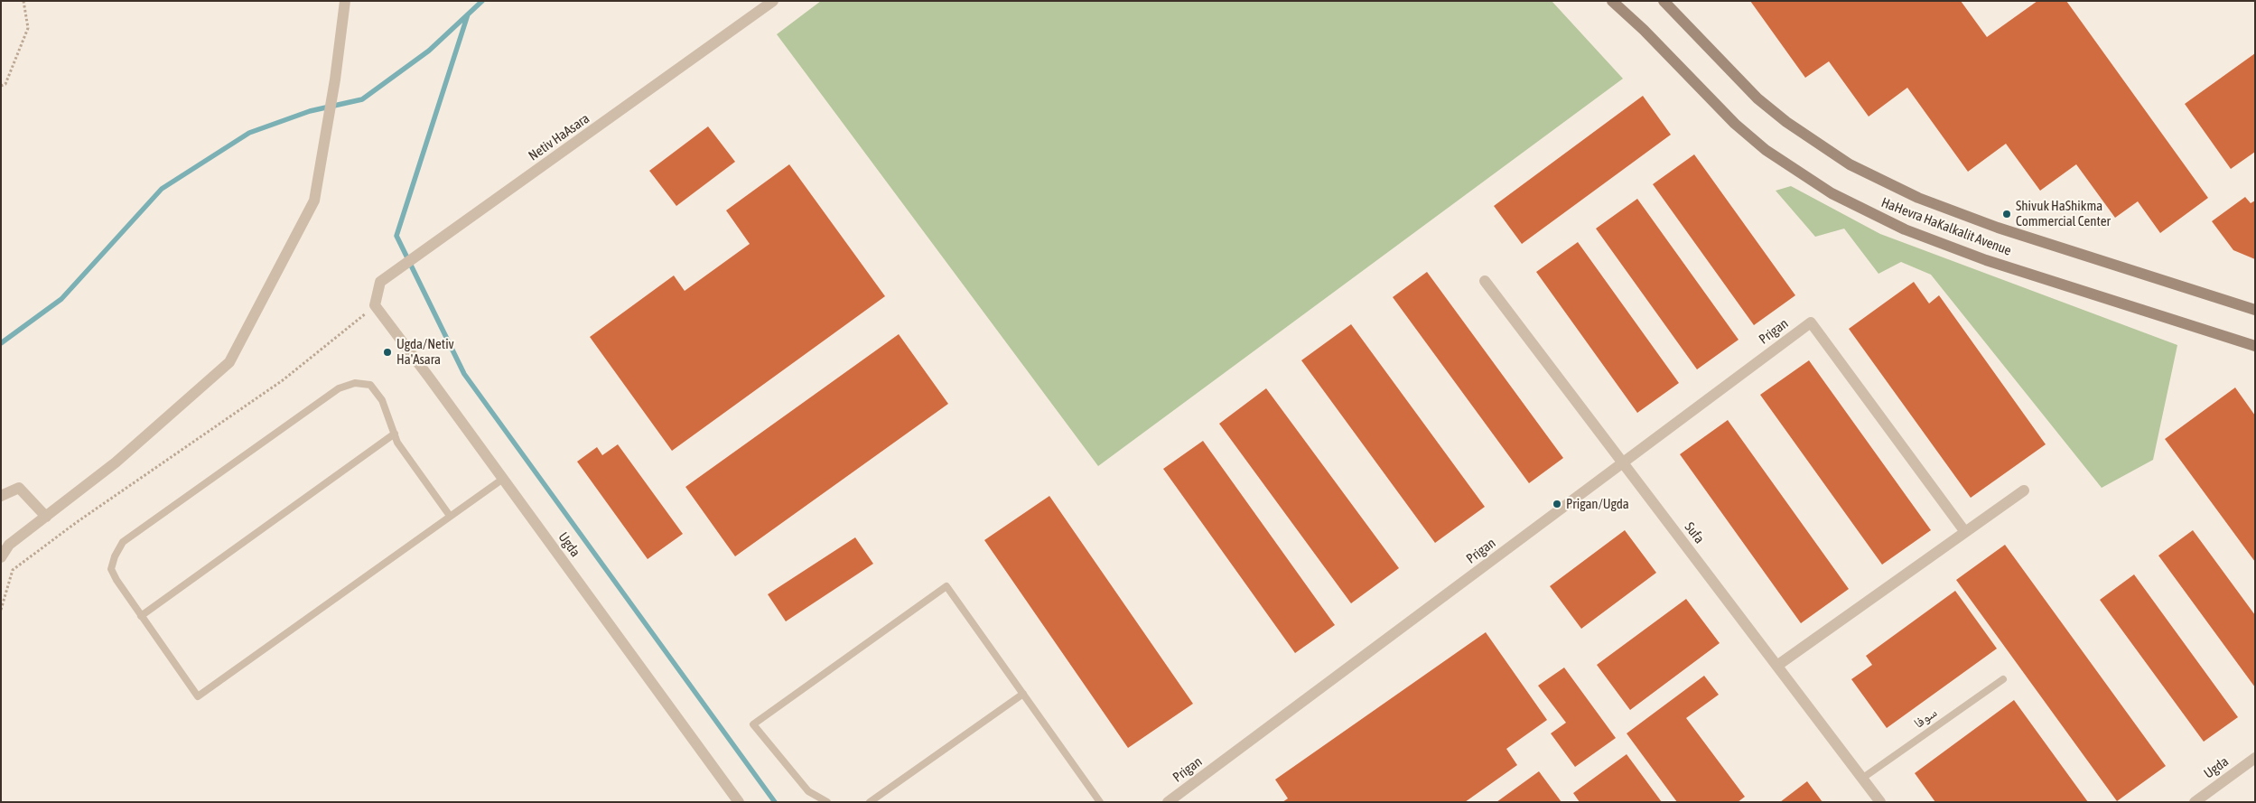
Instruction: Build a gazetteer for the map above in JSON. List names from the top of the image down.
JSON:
{
  "streets": {
    "main road": ["HaHevra HaKalkalit Avenue"],
    "street": [
      "Netiv HaAsara",
      "Prigan",
      "Sufa",
      "Ugda"
    ],
    "lane": ["سوفا"]
  },
  "crossings": [
    ["Netiv HaAsara", "Ugda"],
    ["Prigan", "Sufa"],
    ["Sufa", "سوفا"]
  ],
  "places": ["Shivuk HaShikma Commercial Center", "Ugda/Netiv Ha'Asara", "Prigan/Ugda"]
}
